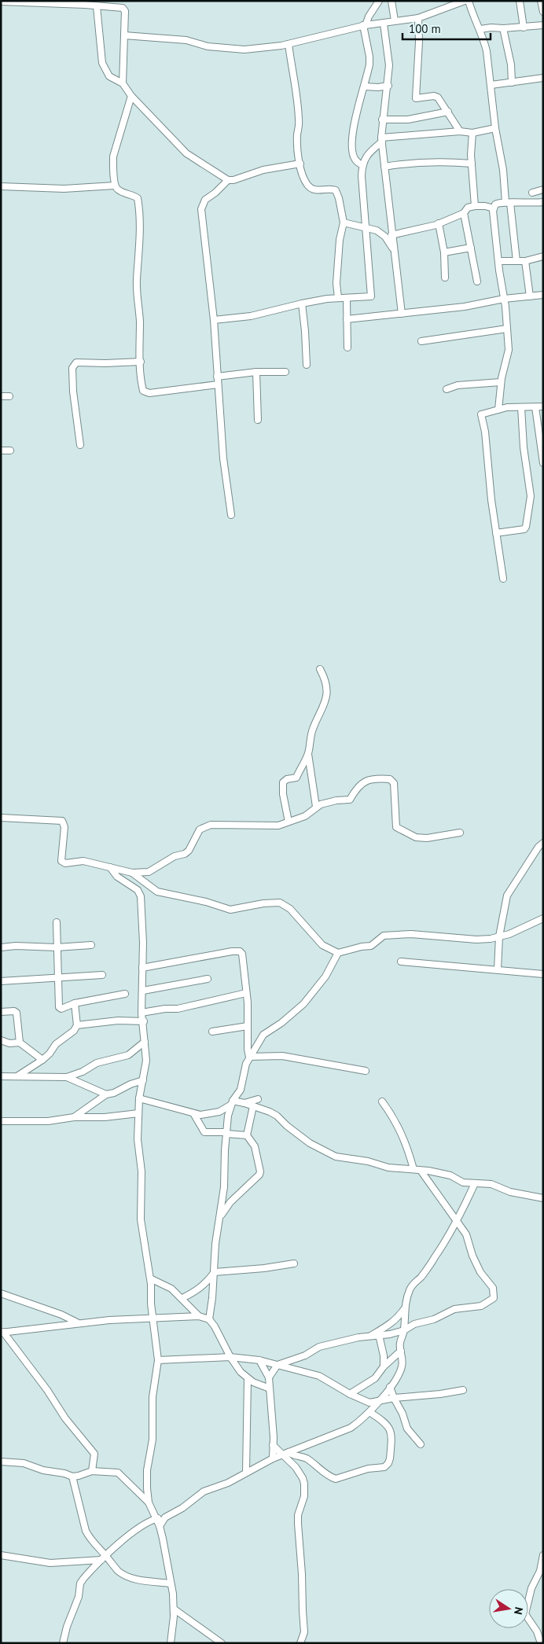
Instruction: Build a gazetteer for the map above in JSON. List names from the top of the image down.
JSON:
{
  "scale_bar": "100 m",
  "north": "right"
}
